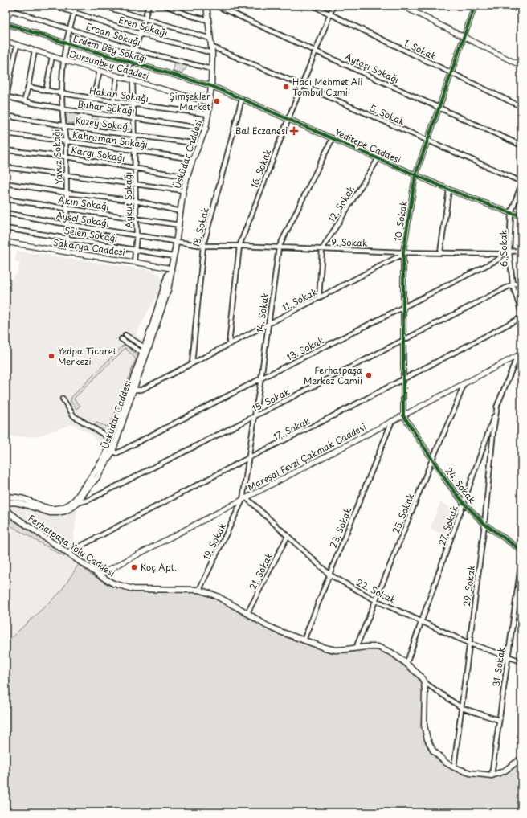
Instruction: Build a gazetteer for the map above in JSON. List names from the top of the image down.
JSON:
{
  "streets": {
    "main road": ["Üsküdar Caddesi", "Ferhatpaşa Yolu Caddesi"],
    "street": [
      "Eren Sokağı",
      "Ercan Sokağı",
      "Erdem Bey Sokağı",
      "1. Sokak",
      "Dursunbey Caddesi",
      "Aytaşı Sokağı",
      "Hakan Sokağı",
      "Bahar Sokağı",
      "5. Sokak",
      "Kuzey Sokağı",
      "Kahraman Sokağı",
      "Yeditepe Caddesi",
      "Kargı Sokağı",
      "Yavuz Sokağı",
      "16. Sokak",
      "Aykut Sokağı",
      "Akın Sokağı",
      "12. Sokak",
      "Aysel Sokağı",
      "10. Sokak",
      "18. Sokak",
      "Selen Sokağı",
      "9. Sokak",
      "Sakarya Caddesi",
      "6. Sokak",
      "11. Sokak",
      "14. Sokak",
      "13. Sokak",
      "15. Sokak",
      "17. Sokak",
      "Mareşal Fevzi Çakmak Caddesi",
      "24. Sokak",
      "25. Sokak",
      "27. Sokak",
      "23. Sokak",
      "19. Sokak",
      "21. Sokak",
      "29. Sokak",
      "22. Sokak",
      "31. Sokak"
    ]
  },
  "crossings": [
    ["Eren Sokağı", "Üsküdar Caddesi"],
    ["Eren Sokağı", "Yavuz Sokağı"],
    ["Ercan Sokağı", "Üsküdar Caddesi"],
    ["Ercan Sokağı", "Yavuz Sokağı"],
    ["Erdem Bey Sokağı", "Yeditepe Caddesi"],
    ["Erdem Bey Sokağı", "Üsküdar Caddesi"],
    ["Erdem Bey Sokağı", "Yavuz Sokağı"],
    ["1. Sokak", "16. Sokak"],
    ["1. Sokak", "10. Sokak"],
    ["Dursunbey Caddesi", "Üsküdar Caddesi"],
    ["Dursunbey Caddesi", "Yavuz Sokağı"],
    ["Dursunbey Caddesi", "Aykut Sokağı"],
    ["Aytaşı Sokağı", "16. Sokak"],
    ["Aytaşı Sokağı", "10. Sokak"],
    ["Hakan Sokağı", "Üsküdar Caddesi"],
    ["Hakan Sokağı", "Yavuz Sokağı"],
    ["Hakan Sokağı", "Aykut Sokağı"],
    ["Bahar Sokağı", "Üsküdar Caddesi"],
    ["Bahar Sokağı", "Yavuz Sokağı"],
    ["Bahar Sokağı", "Aykut Sokağı"],
    ["5. Sokak", "Üsküdar Caddesi"],
    ["5. Sokak", "16. Sokak"],
    ["5. Sokak", "10. Sokak"],
    ["5. Sokak", "6. Sokak"],
    ["Kuzey Sokağı", "Üsküdar Caddesi"],
    ["Kuzey Sokağı", "Yavuz Sokağı"],
    ["Kuzey Sokağı", "Aykut Sokağı"],
    ["Kahraman Sokağı", "Üsküdar Caddesi"],
    ["Kahraman Sokağı", "Yavuz Sokağı"],
    ["Kahraman Sokağı", "Aykut Sokağı"],
    ["Yeditepe Caddesi", "Üsküdar Caddesi"],
    ["Yeditepe Caddesi", "16. Sokak"],
    ["Yeditepe Caddesi", "12. Sokak"],
    ["Yeditepe Caddesi", "10. Sokak"],
    ["Yeditepe Caddesi", "18. Sokak"],
    ["Yeditepe Caddesi", "6. Sokak"],
    ["Yeditepe Caddesi", "14. Sokak"],
    ["Kargı Sokağı", "Üsküdar Caddesi"],
    ["Kargı Sokağı", "Yavuz Sokağı"],
    ["Kargı Sokağı", "Aykut Sokağı"],
    ["Üsküdar Caddesi", "Akın Sokağı"],
    ["Üsküdar Caddesi", "Aysel Sokağı"],
    ["Üsküdar Caddesi", "Selen Sokağı"],
    ["Üsküdar Caddesi", "9. Sokak"],
    ["Üsküdar Caddesi", "Sakarya Caddesi"],
    ["Üsküdar Caddesi", "11. Sokak"],
    ["Üsküdar Caddesi", "13. Sokak"],
    ["Üsküdar Caddesi", "15. Sokak"],
    ["Yavuz Sokağı", "Akın Sokağı"],
    ["Yavuz Sokağı", "Aysel Sokağı"],
    ["Yavuz Sokağı", "Selen Sokağı"],
    ["Yavuz Sokağı", "Sakarya Caddesi"],
    ["16. Sokak", "9. Sokak"],
    ["16. Sokak", "11. Sokak"],
    ["Aykut Sokağı", "Akın Sokağı"],
    ["Aykut Sokağı", "Aysel Sokağı"],
    ["Aykut Sokağı", "Selen Sokağı"],
    ["Aykut Sokağı", "Sakarya Caddesi"],
    ["12. Sokak", "9. Sokak"],
    ["12. Sokak", "11. Sokak"],
    ["Aysel Sokağı", "9. Sokak"],
    ["10. Sokak", "9. Sokak"],
    ["10. Sokak", "11. Sokak"],
    ["10. Sokak", "13. Sokak"],
    ["10. Sokak", "15. Sokak"],
    ["10. Sokak", "17. Sokak"],
    ["10. Sokak", "Mareşal Fevzi Çakmak Caddesi"],
    ["10. Sokak", "24. Sokak"],
    ["18. Sokak", "9. Sokak"],
    ["18. Sokak", "11. Sokak"],
    ["9. Sokak", "6. Sokak"],
    ["9. Sokak", "11. Sokak"],
    ["9. Sokak", "14. Sokak"],
    ["9. Sokak", "13. Sokak"],
    ["6. Sokak", "15. Sokak"],
    ["11. Sokak", "14. Sokak"],
    ["14. Sokak", "13. Sokak"],
    ["14. Sokak", "15. Sokak"],
    ["14. Sokak", "17. Sokak"],
    ["14. Sokak", "Mareşal Fevzi Çakmak Caddesi"],
    ["14. Sokak", "19. Sokak"],
    ["14. Sokak", "22. Sokak"],
    ["17. Sokak", "Ferhatpaşa Yolu Caddesi"],
    ["Mareşal Fevzi Çakmak Caddesi", "24. Sokak"],
    ["Mareşal Fevzi Çakmak Caddesi", "25. Sokak"],
    ["Mareşal Fevzi Çakmak Caddesi", "27. Sokak"],
    ["Mareşal Fevzi Çakmak Caddesi", "23. Sokak"],
    ["Mareşal Fevzi Çakmak Caddesi", "19. Sokak"],
    ["Mareşal Fevzi Çakmak Caddesi", "Ferhatpaşa Yolu Caddesi"],
    ["Mareşal Fevzi Çakmak Caddesi", "22. Sokak"],
    ["24. Sokak", "25. Sokak"],
    ["24. Sokak", "27. Sokak"],
    ["24. Sokak", "29. Sokak"],
    ["25. Sokak", "Ferhatpaşa Yolu Caddesi"],
    ["25. Sokak", "22. Sokak"],
    ["27. Sokak", "Ferhatpaşa Yolu Caddesi"],
    ["27. Sokak", "29. Sokak"],
    ["27. Sokak", "22. Sokak"],
    ["23. Sokak", "Ferhatpaşa Yolu Caddesi"],
    ["23. Sokak", "22. Sokak"],
    ["19. Sokak", "Ferhatpaşa Yolu Caddesi"],
    ["19. Sokak", "22. Sokak"],
    ["Ferhatpaşa Yolu Caddesi", "21. Sokak"],
    ["21. Sokak", "22. Sokak"],
    ["29. Sokak", "22. Sokak"],
    ["22. Sokak", "31. Sokak"]
  ],
  "places": {
    "other": [
      "Hacı Mehmet Ali Tombul Camii",
      "Şimşekler Market",
      "Yedpa Ticaret Merkezi",
      "Ferhatpaşa Merkez Camii",
      "Koç Apt."
    ],
    "health": ["Bal Eczanesi"]
  }
}
